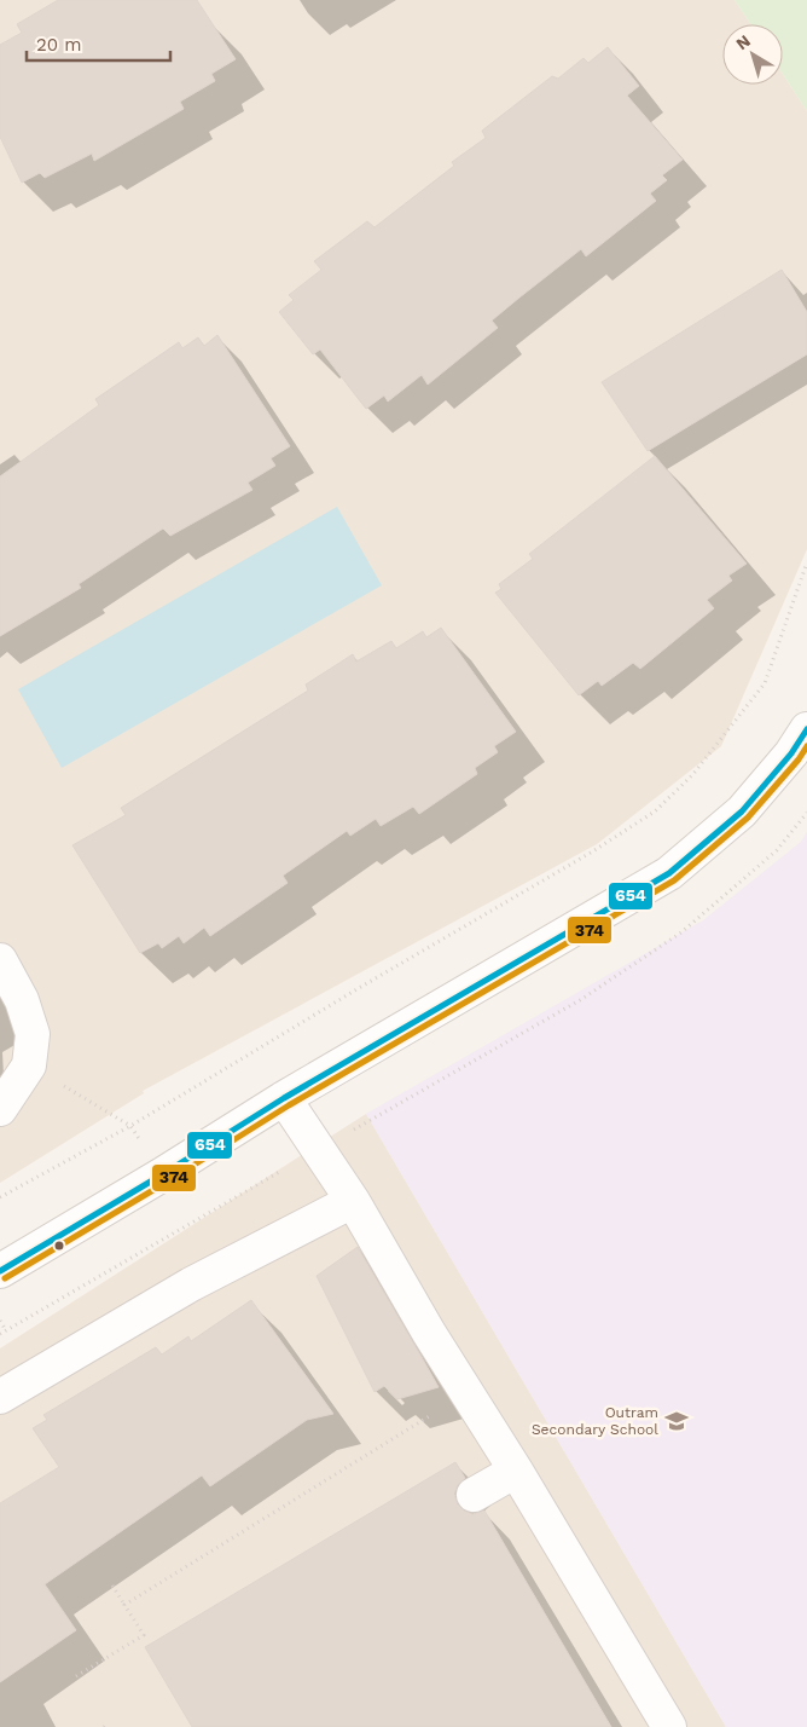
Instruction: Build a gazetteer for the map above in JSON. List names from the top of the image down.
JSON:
{
  "places": {
    "school or university": ["Outram Secondary School"]
  },
  "lines": ["transit line 654", "transit line 374"],
  "scale_bar": "20 m",
  "north": "top left"
}
